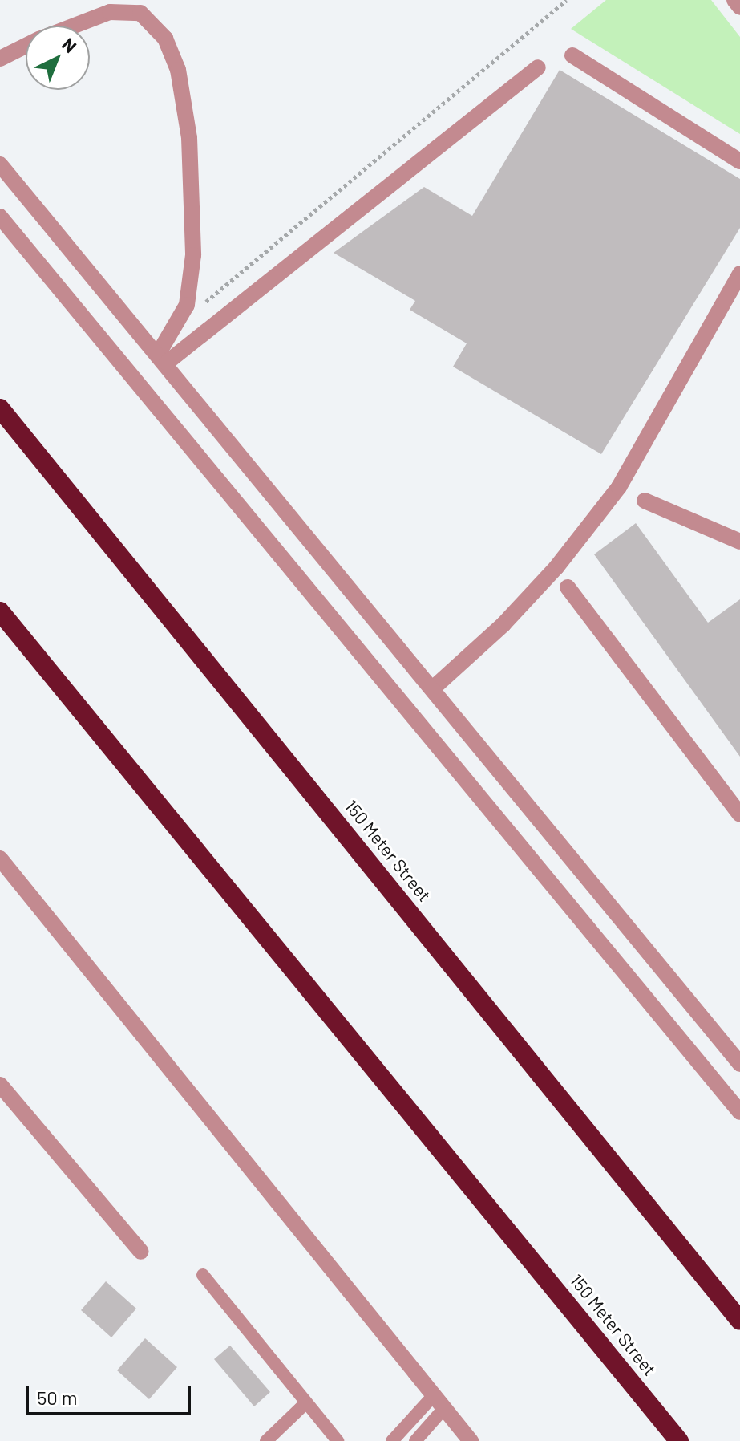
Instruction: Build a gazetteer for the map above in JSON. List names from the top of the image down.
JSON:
{
  "streets": {
    "highway": ["150 Meter Street"]
  },
  "scale_bar": "50 m",
  "north": "top right"
}
